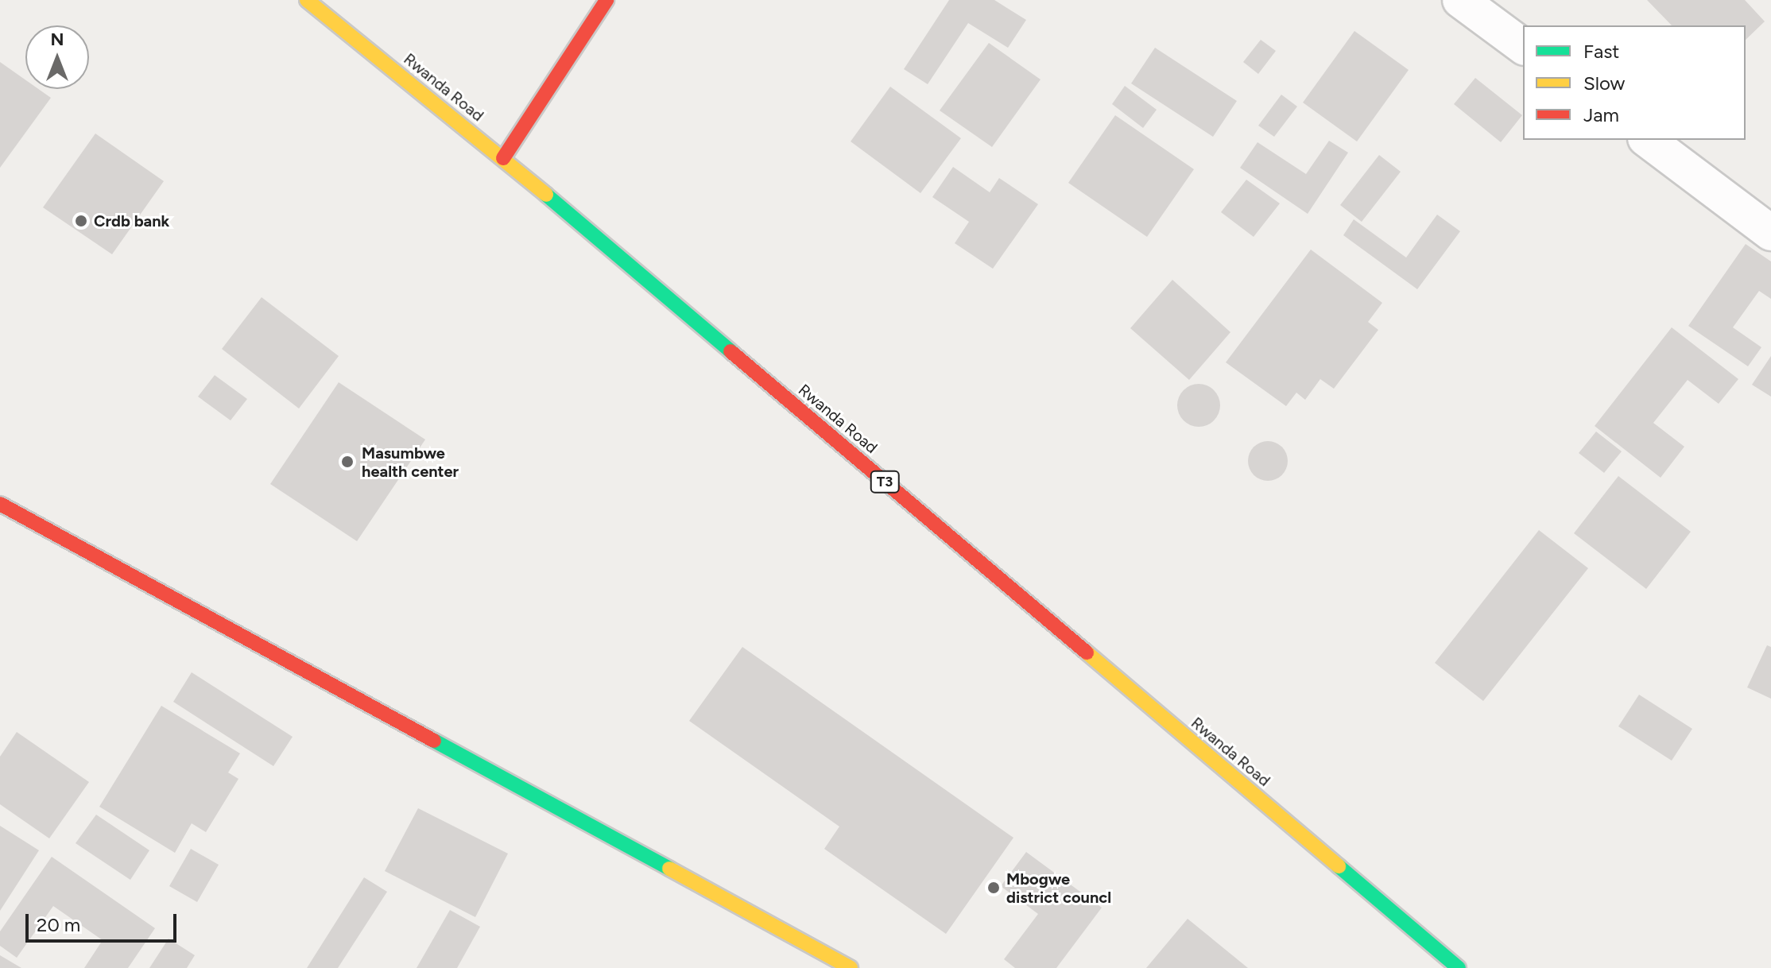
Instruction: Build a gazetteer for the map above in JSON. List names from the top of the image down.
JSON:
{
  "streets": {
    "main road": ["Rwanda Road", "T3"]
  },
  "places": ["Crdb bank", "Masumbwe health center", "Mbogwe district councl"],
  "legend": ["Fast", "Slow", "Jam"],
  "scale_bar": "20 m",
  "north": "top"
}
